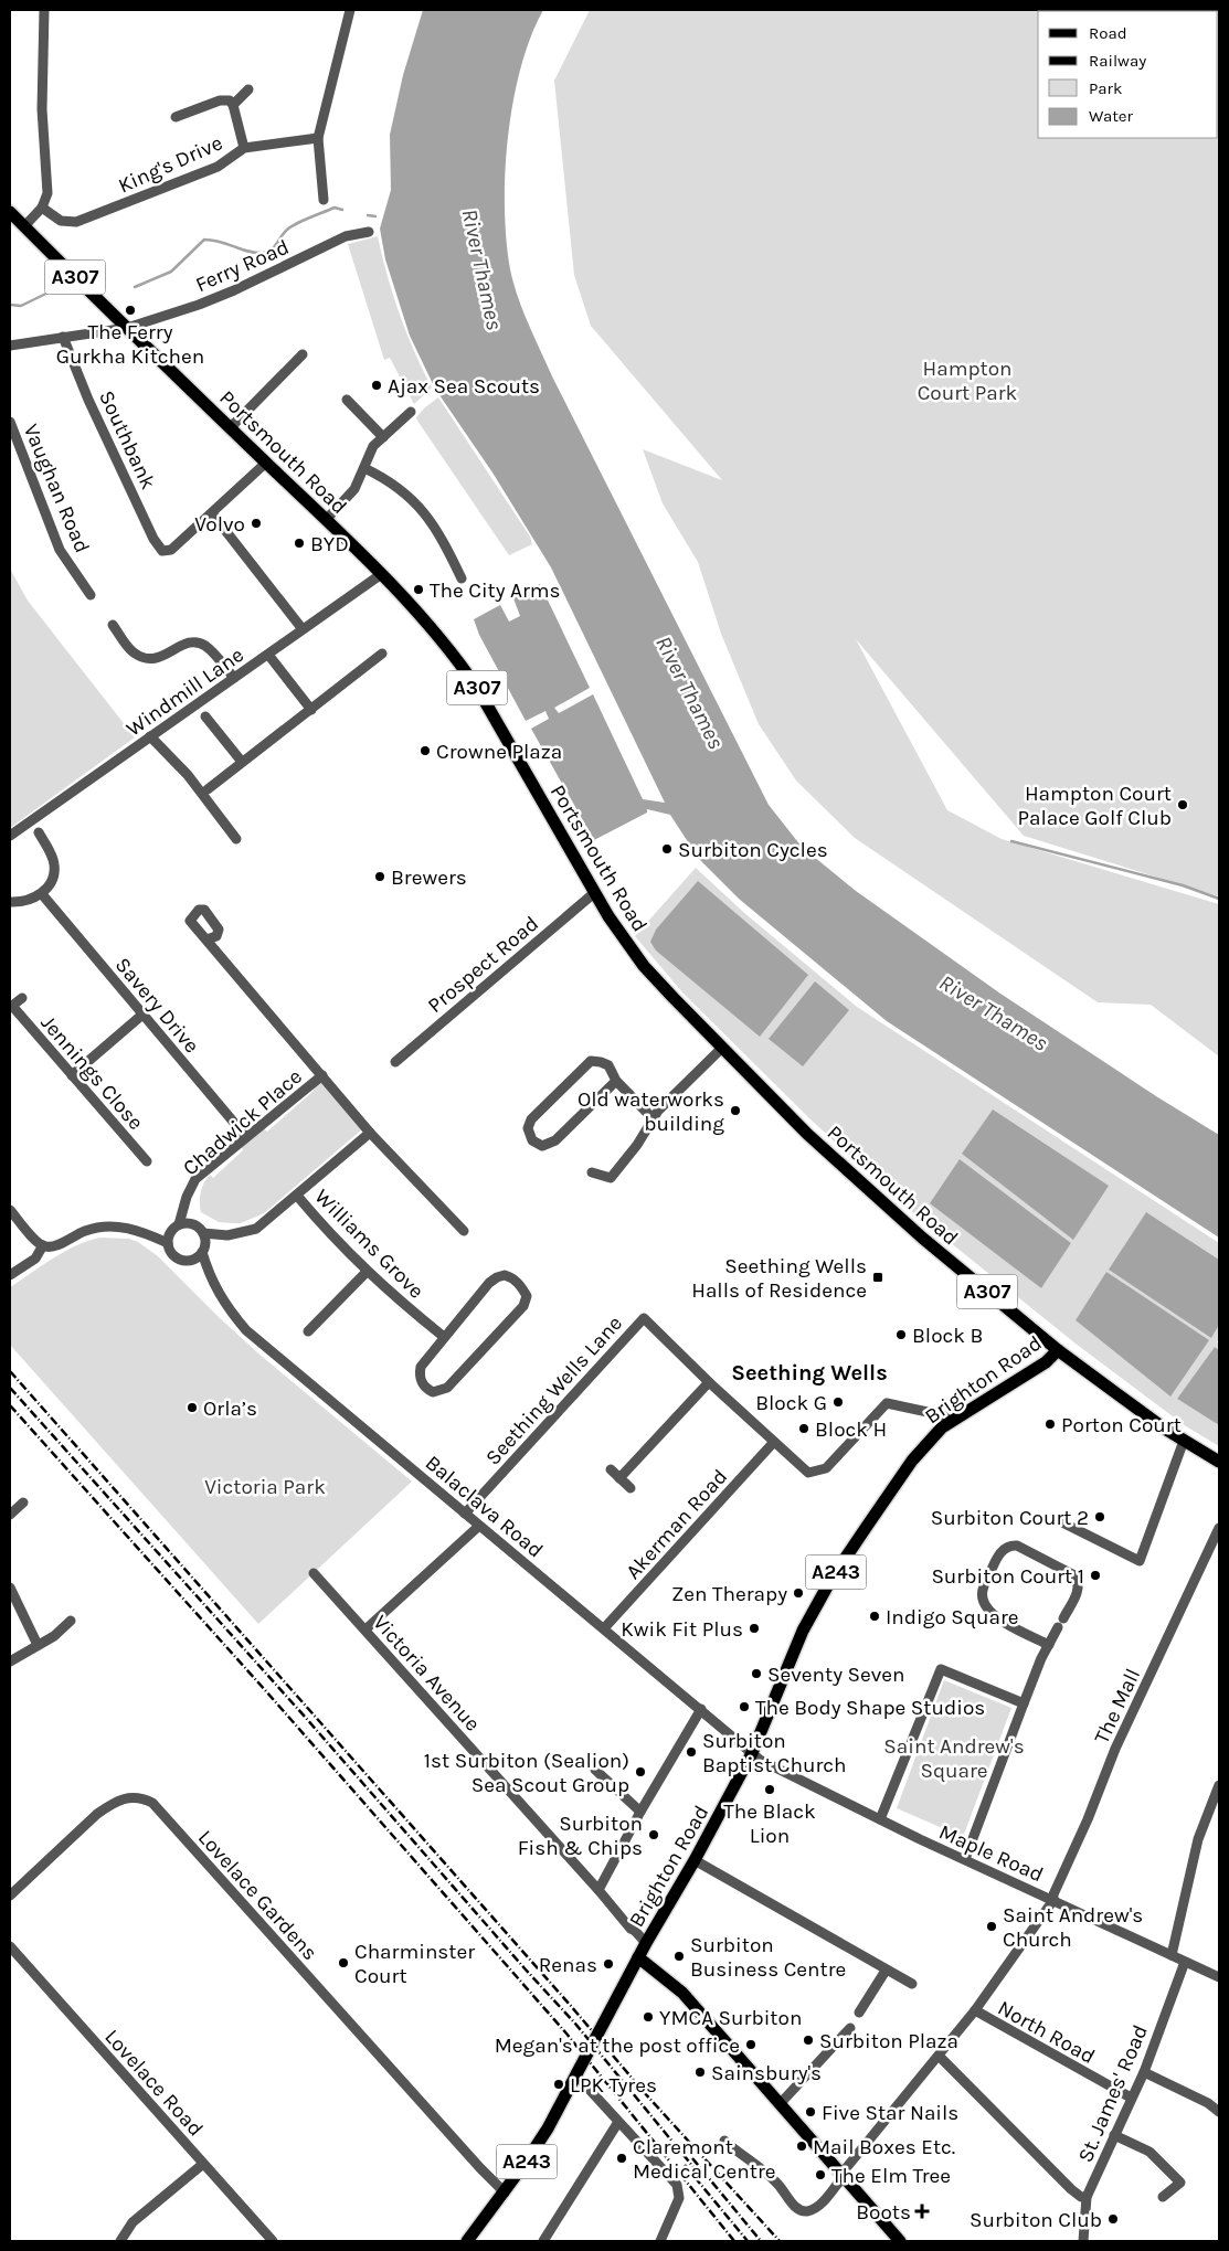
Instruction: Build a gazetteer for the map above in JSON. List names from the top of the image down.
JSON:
{
  "streets": {
    "main road": [
      "A307",
      "Portsmouth Road",
      "Brighton Road",
      "A243"
    ],
    "street": [
      "King's Drive",
      "Ferry Road",
      "Southbank",
      "Vaughan Road",
      "Windmill Lane",
      "Prospect Road",
      "Savery Drive",
      "Jennings Close",
      "Chadwick Place",
      "Williams Grove",
      "Seething Wells Lane",
      "Balaclava Road",
      "Akerman Road",
      "Victoria Avenue",
      "The Mall",
      "Maple Road",
      "Lovelace Gardens",
      "North Road",
      "Lovelace Road",
      "St. James' Road"
    ]
  },
  "crossings": [
    ["Ferry Road", "Southbank"],
    ["Ferry Road", "Portsmouth Road"],
    ["Portsmouth Road", "Windmill Lane"],
    ["Portsmouth Road", "Prospect Road"],
    ["Portsmouth Road", "Brighton Road"],
    ["Savery Drive", "Chadwick Place"],
    ["Chadwick Place", "Balaclava Road"],
    ["Brighton Road", "Seething Wells Lane"],
    ["Brighton Road", "Balaclava Road"],
    ["Brighton Road", "A243"],
    ["Brighton Road", "Victoria Avenue"],
    ["Brighton Road", "Maple Road"],
    ["Seething Wells Lane", "Balaclava Road"],
    ["Seething Wells Lane", "Akerman Road"],
    ["Balaclava Road", "Akerman Road"],
    ["Balaclava Road", "Maple Road"],
    ["A243", "Lovelace Gardens"],
    ["The Mall", "Maple Road"],
    ["The Mall", "North Road"],
    ["Maple Road", "St. James' Road"],
    ["North Road", "St. James' Road"]
  ],
  "districts": ["Seething Wells"],
  "water": ["River Thames"],
  "parks": ["Hampton Court Park", "Victoria Park", "Saint Andrew's Square"],
  "places": {
    "other": [
      "The Ferry Gurkha Kitchen",
      "Ajax Sea Scouts",
      "Volvo",
      "BYD",
      "The City Arms",
      "Crowne Plaza",
      "Hampton Court Palace Golf Club",
      "Surbiton Cycles",
      "Brewers",
      "Old waterworks building",
      "Block B",
      "Block G",
      "Orla’s",
      "Porton Court",
      "Block H",
      "Surbiton Court 2",
      "Surbiton Court 1",
      "Zen Therapy",
      "Indigo Square",
      "Kwik Fit Plus",
      "Seventy Seven",
      "The Body Shape Studios",
      "Surbiton Baptist Church",
      "1st Surbiton (Sealion) Sea Scout Group",
      "The Black Lion",
      "Surbiton Fish & Chips",
      "Saint Andrew's Church",
      "Surbiton Business Centre",
      "Charminster Court",
      "Renas",
      "YMCA Surbiton",
      "Surbiton Plaza",
      "Megan's at the post office",
      "Sainsbury's",
      "LPK Tyres",
      "Five Star Nails",
      "Mail Boxes Etc.",
      "Claremont Medical Centre",
      "The Elm Tree",
      "Surbiton Club"
    ],
    "transit": ["Seething Wells Halls of Residence"],
    "health": ["Boots"]
  },
  "legend": [
    "Road",
    "Railway",
    "Park",
    "Water"
  ]
}
